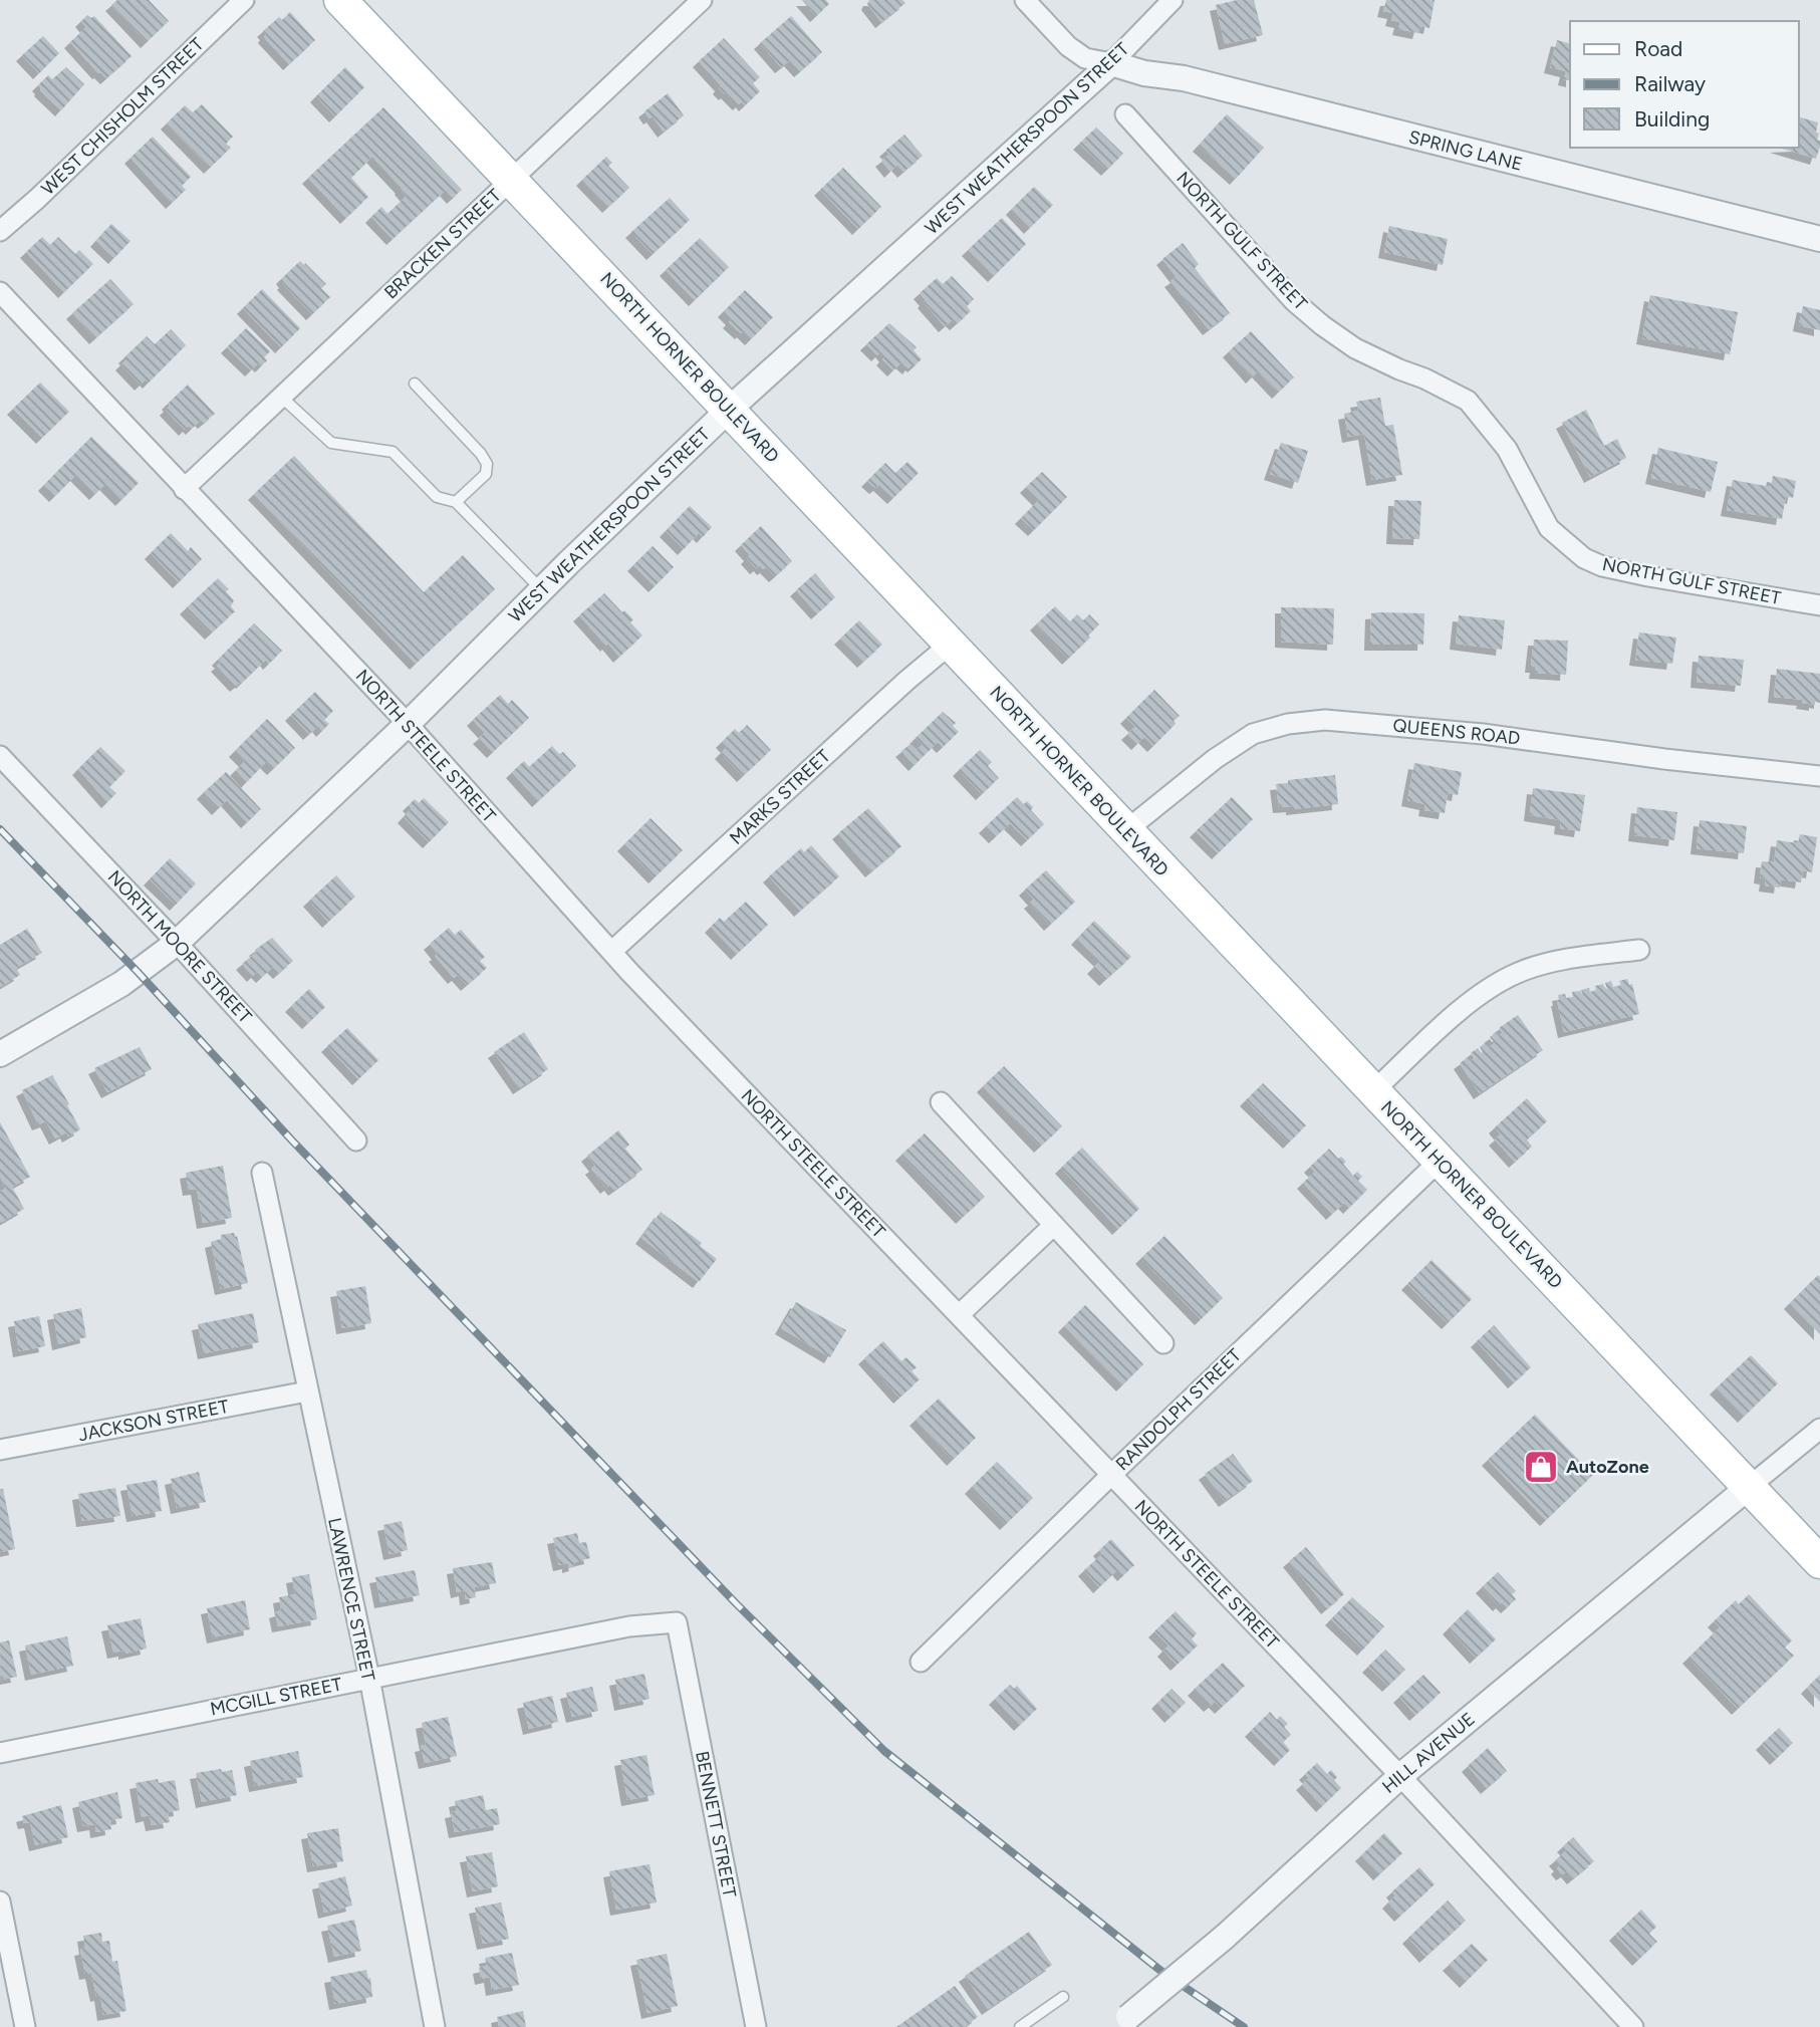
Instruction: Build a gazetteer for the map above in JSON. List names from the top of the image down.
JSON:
{
  "streets": {
    "main road": ["NORTH HORNER BOULEVARD"],
    "street": [
      "WEST CHISHOLM STREET",
      "WEST WEATHERSPOON STREET",
      "SPRING LANE",
      "NORTH GULF STREET",
      "BRACKEN STREET",
      "QUEENS ROAD",
      "NORTH STEELE STREET",
      "MARKS STREET",
      "NORTH MOORE STREET",
      "RANDOLPH STREET",
      "JACKSON STREET",
      "LAWRENCE STREET",
      "MCGILL STREET",
      "HILL AVENUE",
      "BENNETT STREET"
    ]
  },
  "crossings": [
    ["WEST WEATHERSPOON STREET", "SPRING LANE"],
    ["WEST WEATHERSPOON STREET", "NORTH HORNER BOULEVARD"],
    ["WEST WEATHERSPOON STREET", "NORTH STEELE STREET"],
    ["WEST WEATHERSPOON STREET", "NORTH MOORE STREET"],
    ["BRACKEN STREET", "NORTH HORNER BOULEVARD"],
    ["BRACKEN STREET", "NORTH STEELE STREET"],
    ["NORTH HORNER BOULEVARD", "QUEENS ROAD"],
    ["NORTH HORNER BOULEVARD", "MARKS STREET"],
    ["NORTH HORNER BOULEVARD", "RANDOLPH STREET"],
    ["NORTH HORNER BOULEVARD", "HILL AVENUE"],
    ["NORTH STEELE STREET", "MARKS STREET"],
    ["NORTH STEELE STREET", "RANDOLPH STREET"],
    ["NORTH STEELE STREET", "HILL AVENUE"],
    ["JACKSON STREET", "LAWRENCE STREET"],
    ["LAWRENCE STREET", "MCGILL STREET"],
    ["MCGILL STREET", "BENNETT STREET"]
  ],
  "places": {
    "shop": ["AutoZone"]
  },
  "legend": ["Road", "Railway", "Building"]
}
